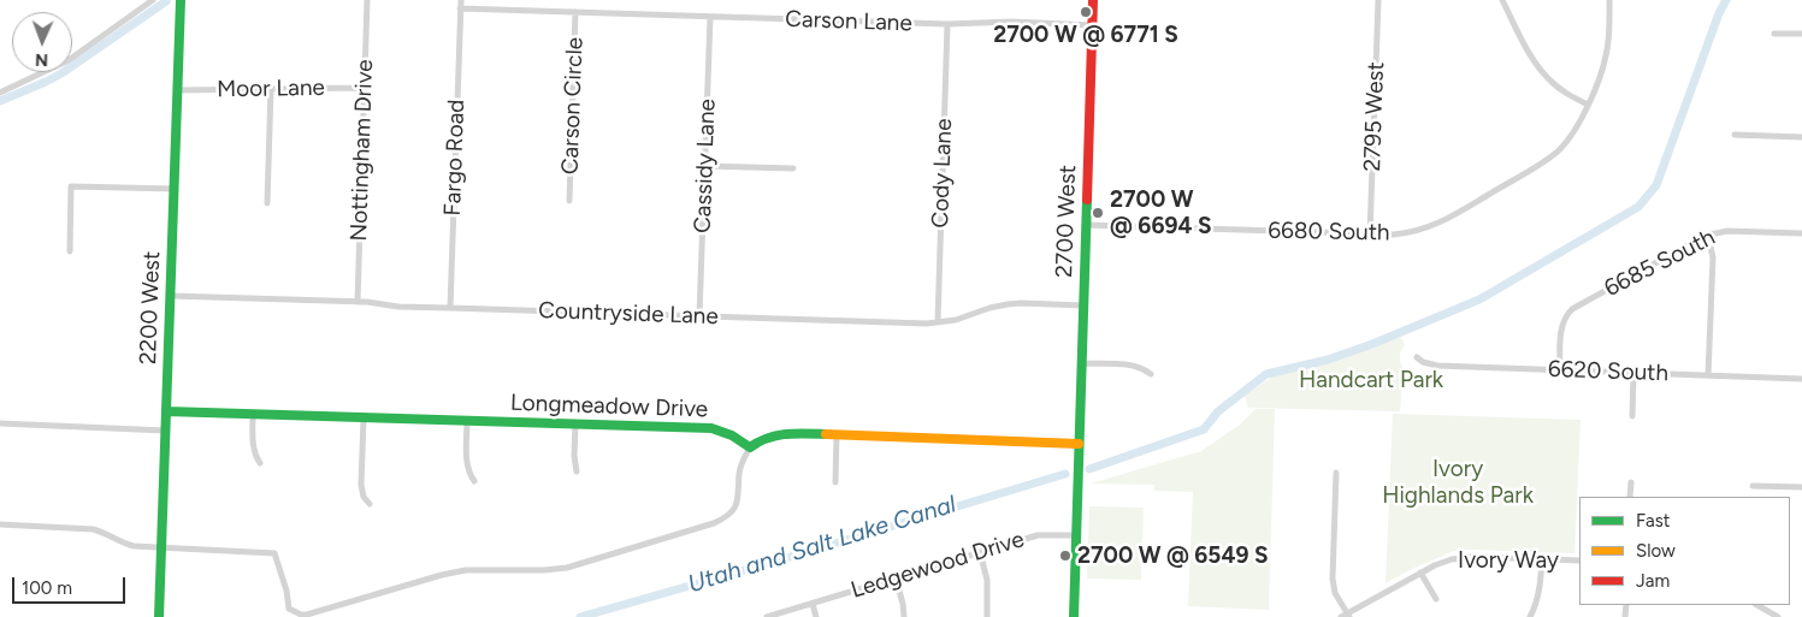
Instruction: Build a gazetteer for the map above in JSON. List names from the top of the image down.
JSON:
{
  "streets": {
    "street": [
      "Carson Lane",
      "Moor Lane",
      "Carson Circle",
      "2795 West",
      "Nottingham Drive",
      "Fargo Road",
      "Cassidy Lane",
      "Cody Lane",
      "2700 West",
      "6680 South",
      "6685 South",
      "2200 West",
      "Countryside Lane",
      "6620 South",
      "Longmeadow Drive",
      "Ivory Way",
      "Ledgewood Drive"
    ]
  },
  "crossings": [
    ["Carson Lane", "Carson Circle"],
    ["Carson Lane", "Fargo Road"],
    ["Carson Lane", "Cassidy Lane"],
    ["Carson Lane", "Cody Lane"],
    ["Carson Lane", "2700 West"],
    ["Moor Lane", "Nottingham Drive"],
    ["Moor Lane", "2200 West"],
    ["2795 West", "6680 South"],
    ["Nottingham Drive", "Countryside Lane"],
    ["Fargo Road", "Countryside Lane"],
    ["Cassidy Lane", "Countryside Lane"],
    ["Cody Lane", "Countryside Lane"],
    ["2700 West", "6680 South"],
    ["2700 West", "Countryside Lane"],
    ["2700 West", "Ledgewood Drive"],
    ["6685 South", "6620 South"],
    ["2200 West", "Countryside Lane"],
    ["2200 West", "Longmeadow Drive"]
  ],
  "water": ["Utah and Salt Lake Canal"],
  "parks": ["Handcart Park", "Ivory Highlands Park"],
  "places": ["2700 W @ 6771 S", "2700 W @ 6694 S", "2700 W @ 6549 S"],
  "legend": ["Fast", "Slow", "Jam"],
  "scale_bar": "100 m",
  "north": "bottom"
}
